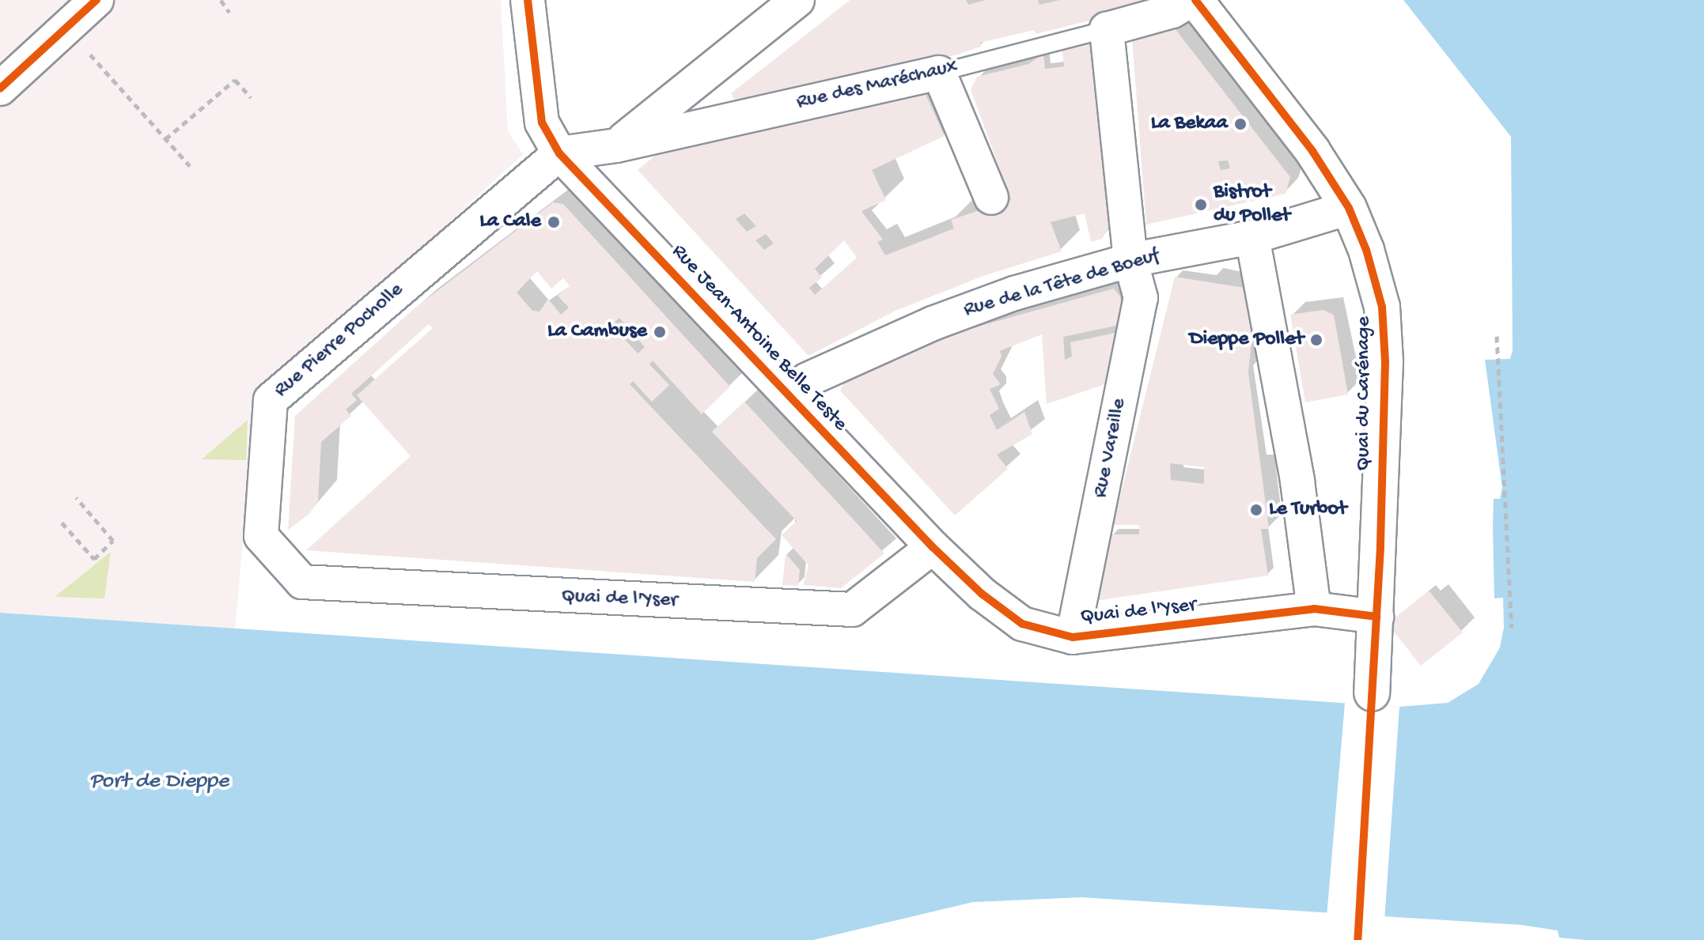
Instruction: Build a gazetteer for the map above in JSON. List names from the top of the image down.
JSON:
{
  "streets": {
    "main road": ["Quai du Carénage"],
    "street": [
      "Rue des Maréchaux",
      "Rue de la Tête de Boeuf",
      "Rue Jean-Antoine Belle Teste",
      "Rue Pierre Pocholle",
      "Rue Vareille",
      "Quai de l'Yser"
    ]
  },
  "crossings": [
    ["Rue des Maréchaux", "Rue Jean-Antoine Belle Teste"],
    ["Rue des Maréchaux", "Rue Pierre Pocholle"],
    ["Rue des Maréchaux", "Quai du Carénage"],
    ["Rue des Maréchaux", "Rue Vareille"],
    ["Rue de la Tête de Boeuf", "Rue Jean-Antoine Belle Teste"],
    ["Rue de la Tête de Boeuf", "Quai du Carénage"],
    ["Rue de la Tête de Boeuf", "Rue Vareille"],
    ["Rue Jean-Antoine Belle Teste", "Rue Pierre Pocholle"],
    ["Rue Jean-Antoine Belle Teste", "Quai de l'Yser"],
    ["Rue Pierre Pocholle", "Quai de l'Yser"],
    ["Quai du Carénage", "Quai de l'Yser"],
    ["Rue Vareille", "Quai de l'Yser"]
  ],
  "water": ["Port de Dieppe"],
  "places": [
    "La Bekaa",
    "Bistrot du Pollet",
    "La Cale",
    "La Cambuse",
    "Dieppe Pollet",
    "Le Turbot"
  ]
}
